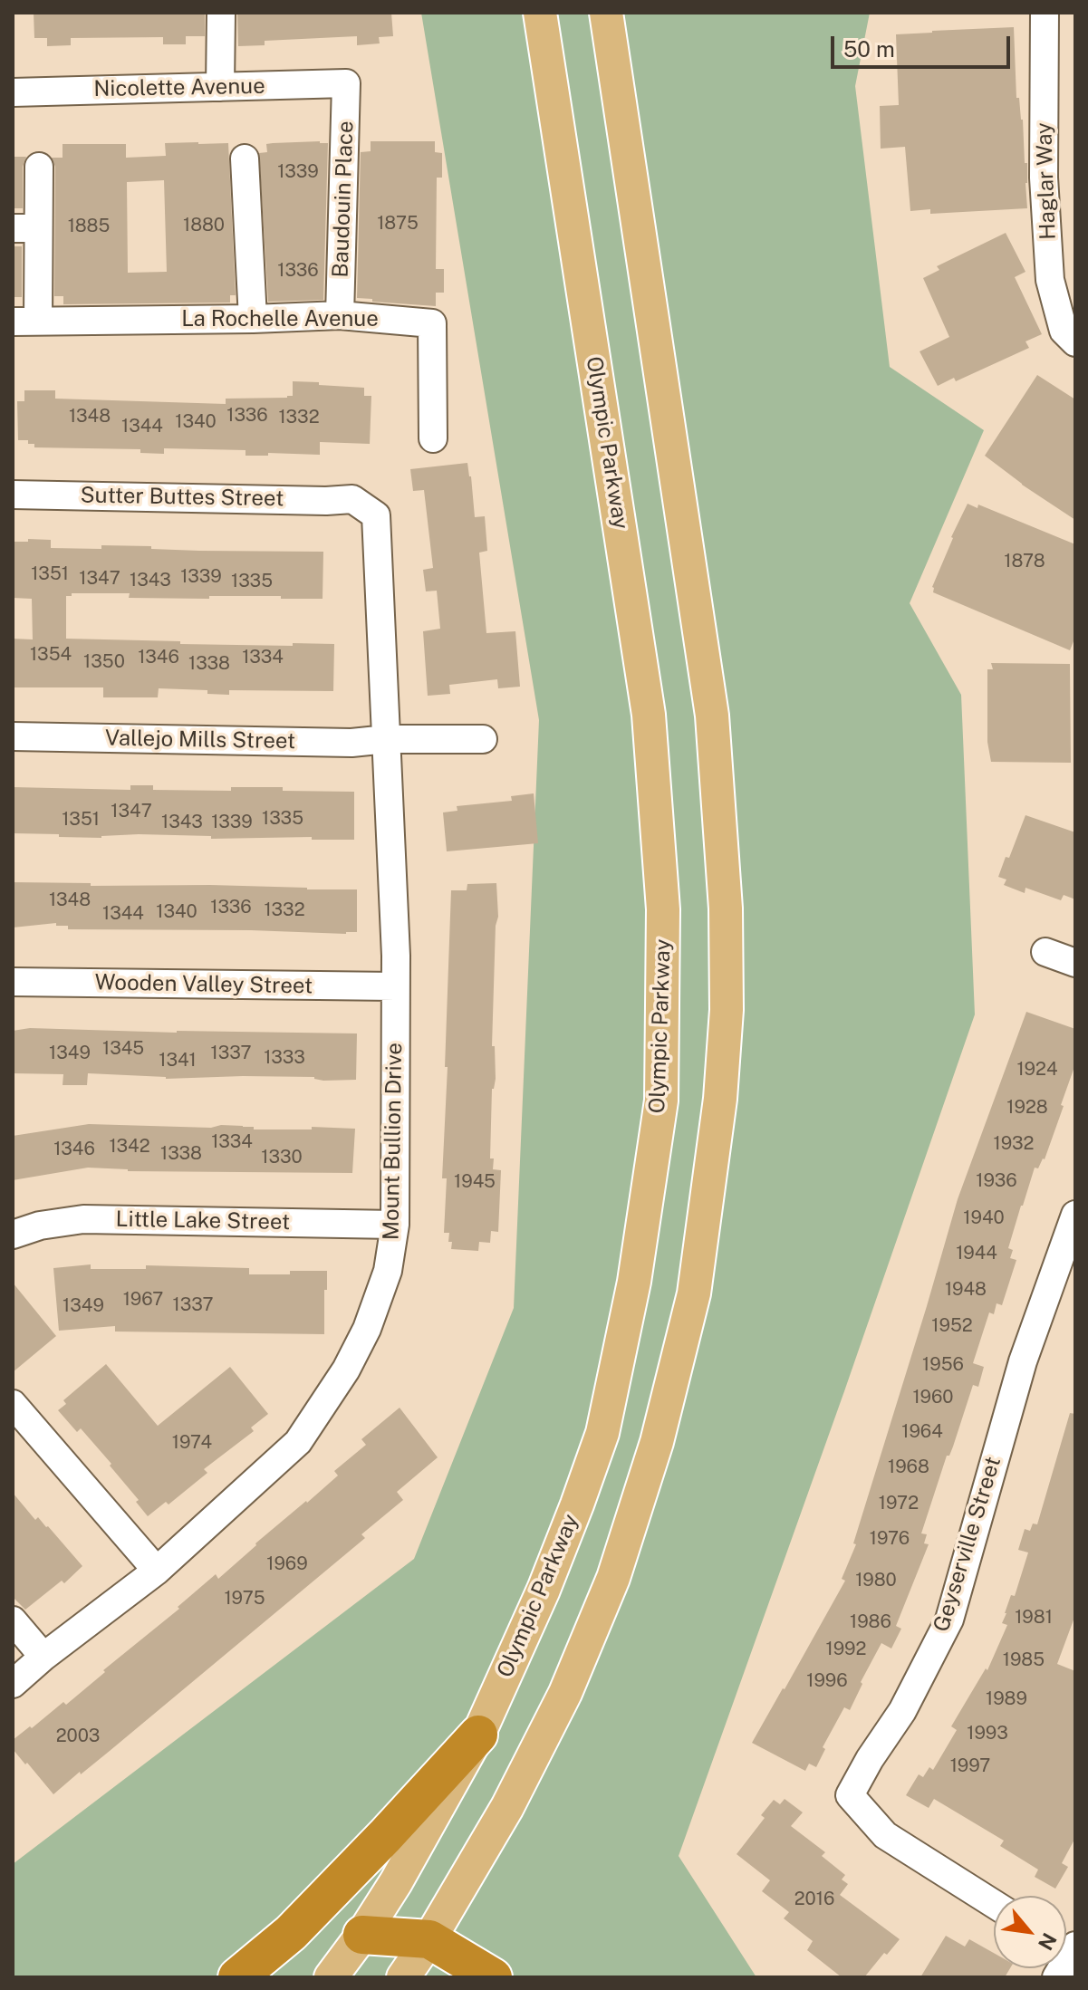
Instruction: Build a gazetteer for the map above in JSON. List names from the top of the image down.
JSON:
{
  "streets": {
    "main road": ["Olympic Parkway"],
    "street": [
      "Nicolette Avenue",
      "Haglar Way",
      "Baudouin Place",
      "La Rochelle Avenue",
      "Sutter Buttes Street",
      "Vallejo Mills Street",
      "Wooden Valley Street",
      "Mount Bullion Drive",
      "Little Lake Street",
      "Geyserville Street"
    ]
  },
  "crossings": [
    ["Nicolette Avenue", "Baudouin Place"],
    ["Baudouin Place", "La Rochelle Avenue"],
    ["Sutter Buttes Street", "Mount Bullion Drive"],
    ["Vallejo Mills Street", "Mount Bullion Drive"],
    ["Wooden Valley Street", "Mount Bullion Drive"],
    ["Mount Bullion Drive", "Little Lake Street"]
  ],
  "house_numbers": [
    "1339",
    "1875",
    "1880",
    "1885",
    "1336",
    "1336",
    "1348",
    "1332",
    "1340",
    "1344",
    "1878",
    "1351",
    "1339",
    "1347",
    "1343",
    "1335",
    "1354",
    "1346",
    "1334",
    "1350",
    "1338",
    "1347",
    "1335",
    "1351",
    "1343",
    "1339",
    "1348",
    "1336",
    "1332",
    "1340",
    "1344",
    "1345",
    "1349",
    "1337",
    "1333",
    "1341",
    "1924",
    "1928",
    "1334",
    "1932",
    "1342",
    "1346",
    "1338",
    "1330",
    "1936",
    "1945",
    "1940",
    "1944",
    "1948",
    "1967",
    "1337",
    "1349",
    "1952",
    "1956",
    "1960",
    "1964",
    "1974",
    "1968",
    "1972",
    "1976",
    "1969",
    "1980",
    "1975",
    "1981",
    "1986",
    "1992",
    "1985",
    "1996",
    "1989",
    "1993",
    "2003",
    "1997",
    "2016"
  ],
  "scale_bar": "50 m",
  "north": "bottom right"
}
